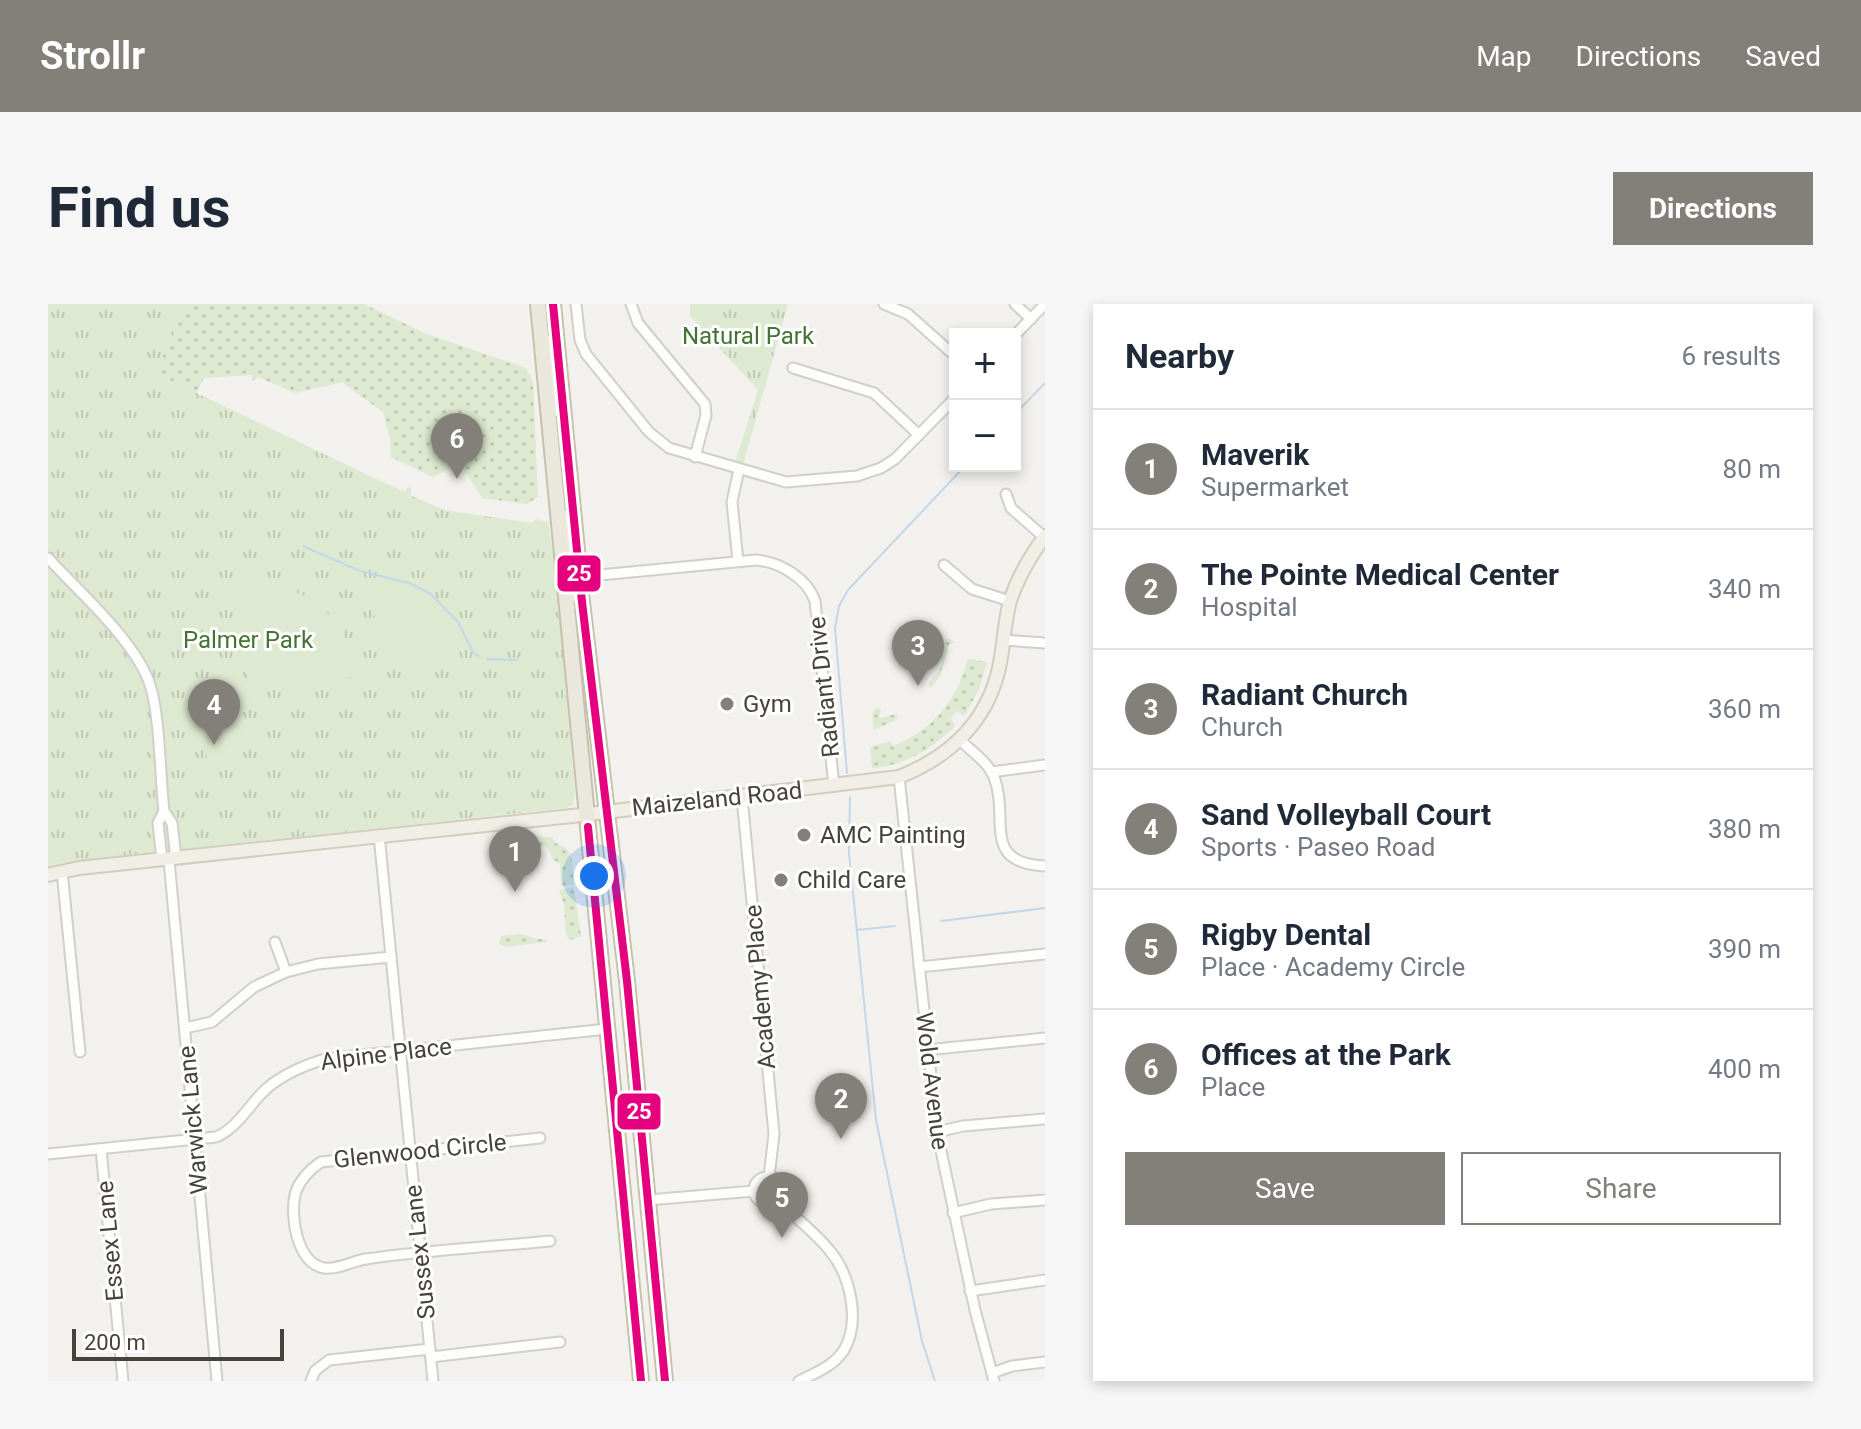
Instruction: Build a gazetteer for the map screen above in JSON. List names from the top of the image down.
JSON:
{
  "streets": {
    "main road": ["Maizeland Road"],
    "street": [
      "Radiant Drive",
      "Academy Place",
      "Alpine Place",
      "Wold Avenue",
      "Warwick Lane",
      "Glenwood Circle",
      "Essex Lane",
      "Sussex Lane"
    ]
  },
  "crossings": [
    ["Radiant Drive", "Maizeland Road"],
    ["Maizeland Road", "Academy Place"],
    ["Maizeland Road", "Wold Avenue"],
    ["Maizeland Road", "Warwick Lane"],
    ["Maizeland Road", "Sussex Lane"],
    ["Alpine Place", "Warwick Lane"],
    ["Alpine Place", "Essex Lane"],
    ["Alpine Place", "Sussex Lane"],
    ["Glenwood Circle", "Sussex Lane"]
  ],
  "parks": ["Natural Park", "Palmer Park"],
  "places": ["Gym", "AMC Painting", "Child Care"],
  "lines": ["transit line 25"],
  "scale_bar": "200 m",
  "page": {
    "header": "Strollr",
    "nav": ["Map", "Directions", "Saved"],
    "buttons": [
      "Directions",
      ["Save", "Share"]
    ],
    "title": "Find us",
    "heading": ["Nearby", "6 results"],
    "map_buttons": ["+", "−"],
    "list": [
      {
        "mark": "1",
        "name": "Maverik",
        "note": "Supermarket",
        "value": "80 m"
      },
      {
        "mark": "2",
        "name": "The Pointe Medical Center",
        "note": "Hospital",
        "value": "340 m"
      },
      {
        "mark": "3",
        "name": "Radiant Church",
        "note": "Church",
        "value": "360 m"
      },
      {
        "mark": "4",
        "name": "Sand Volleyball Court",
        "note": "Sports · Paseo Road",
        "value": "380 m"
      },
      {
        "mark": "5",
        "name": "Rigby Dental",
        "note": "Place · Academy Circle",
        "value": "390 m"
      },
      {
        "mark": "6",
        "name": "Offices at the Park",
        "note": "Place",
        "value": "400 m"
      }
    ],
    "pins": [
      "6",
      "3",
      "4",
      "1",
      "2",
      "5"
    ],
    "scale": "200 m"
  }
}
